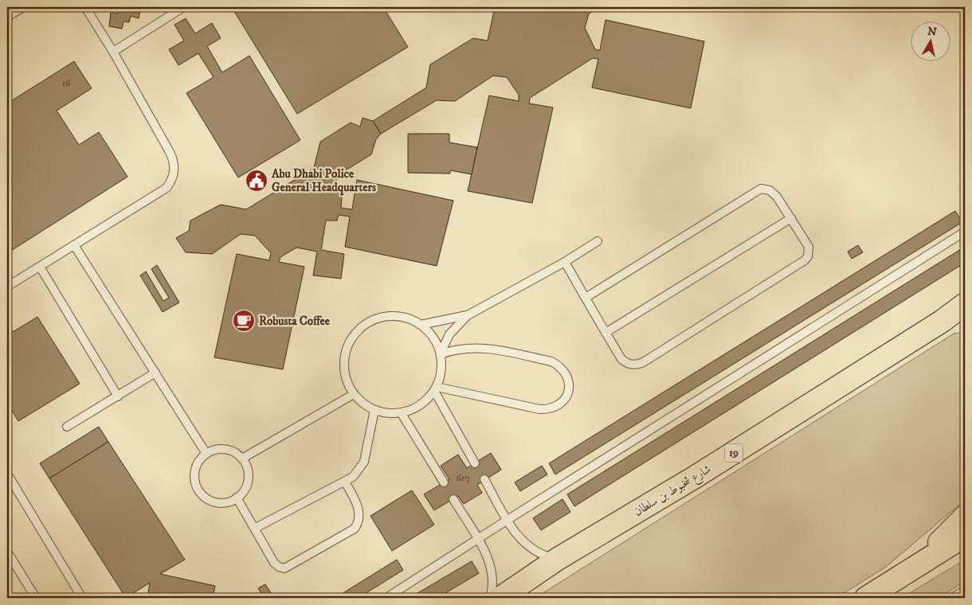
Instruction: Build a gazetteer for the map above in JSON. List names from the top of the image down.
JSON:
{
  "streets": {
    "main road": ["19", "شارع شخبوط بن سلطان"]
  },
  "places": {
    "public building": ["Abu Dhabi Police General Headquarters"],
    "cafe": ["Robusta Coffee"]
  },
  "house_numbers": ["16", "617"],
  "north": "top"
}
